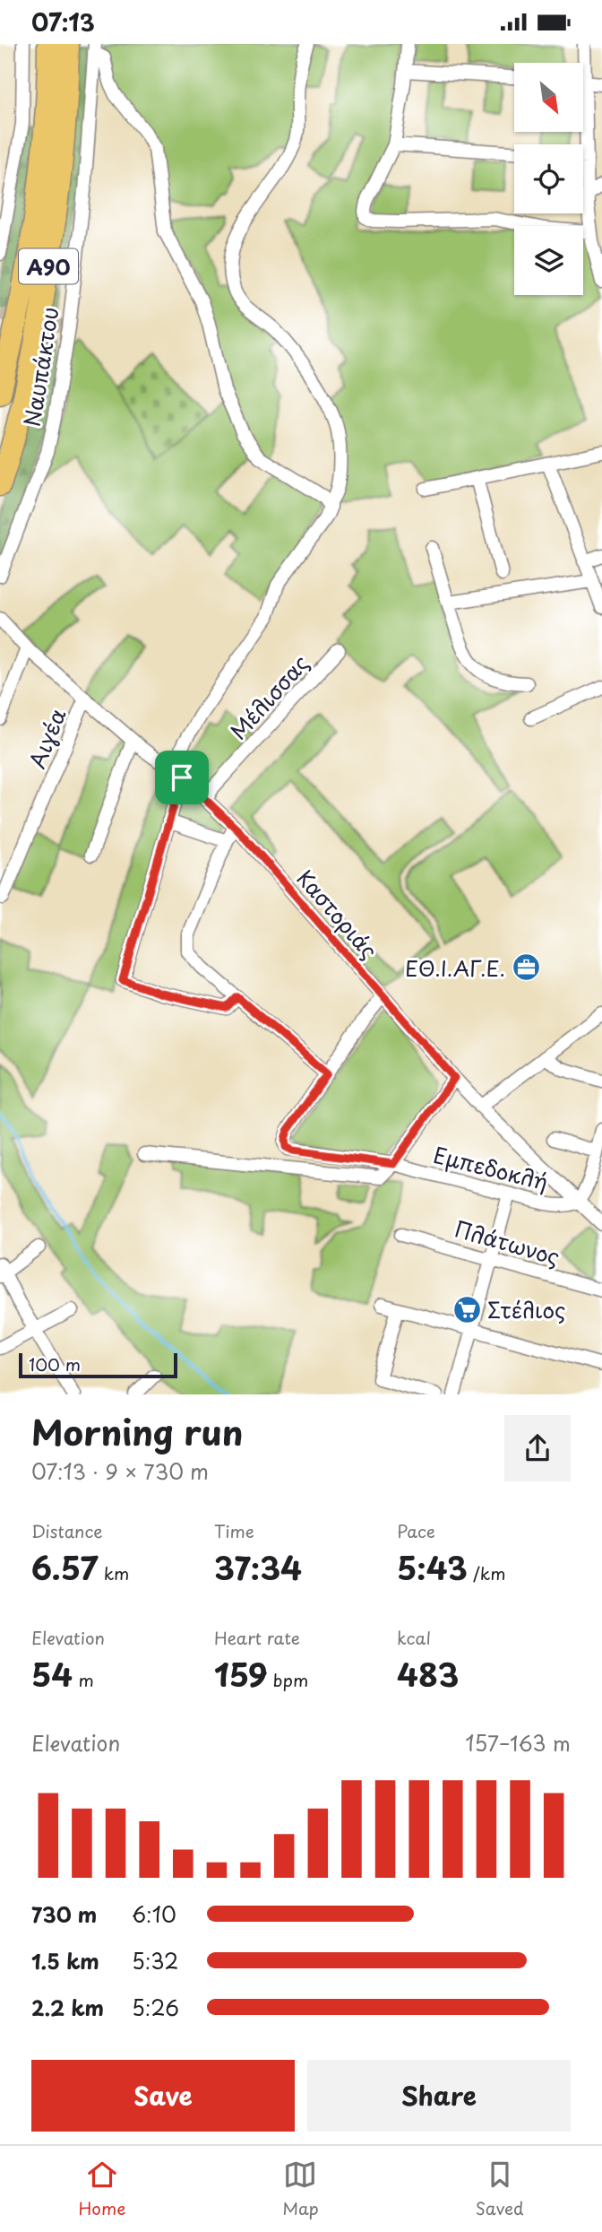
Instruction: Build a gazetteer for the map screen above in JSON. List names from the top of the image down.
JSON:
{
  "streets": {
    "highway": ["Α90"],
    "street": [
      "Ναυπάκτου",
      "Μέλισσας",
      "Αιγέα",
      "Καστοριάς",
      "Εμπεδοκλή",
      "Πλάτωνος"
    ]
  },
  "crossings": [
    ["Μέλισσας", "Καστοριάς"],
    ["Αιγέα", "Καστοριάς"],
    ["Καστοριάς", "Εμπεδοκλή"]
  ],
  "places": {
    "office": ["ΕΘ.Ι.ΑΓ.Ε."],
    "supermarket": ["Στέλιος"]
  },
  "scale_bar": "100 m",
  "north": "bottom right",
  "page": {
    "status": "07:13",
    "scale": "100 m",
    "heading": ["Morning run", "07:13 · 9 × 730 m"],
    "stats": [
      ["Distance", "6.57 km"],
      ["Time", "37:34"],
      ["Pace", "5:43 /km"],
      ["Elevation", "54 m"],
      ["Heart rate", "159 bpm"],
      ["kcal", "483"]
    ],
    "chart": ["Elevation", "157–163 m"],
    "list": [
      {
        "name": "730 m",
        "note": "6:10"
      },
      {
        "name": "1.5 km",
        "note": "5:32"
      },
      {
        "name": "2.2 km",
        "note": "5:26"
      }
    ],
    "buttons": ["Save", "Share"],
    "tabs": ["Home", "Map", "Saved"]
  }
}
